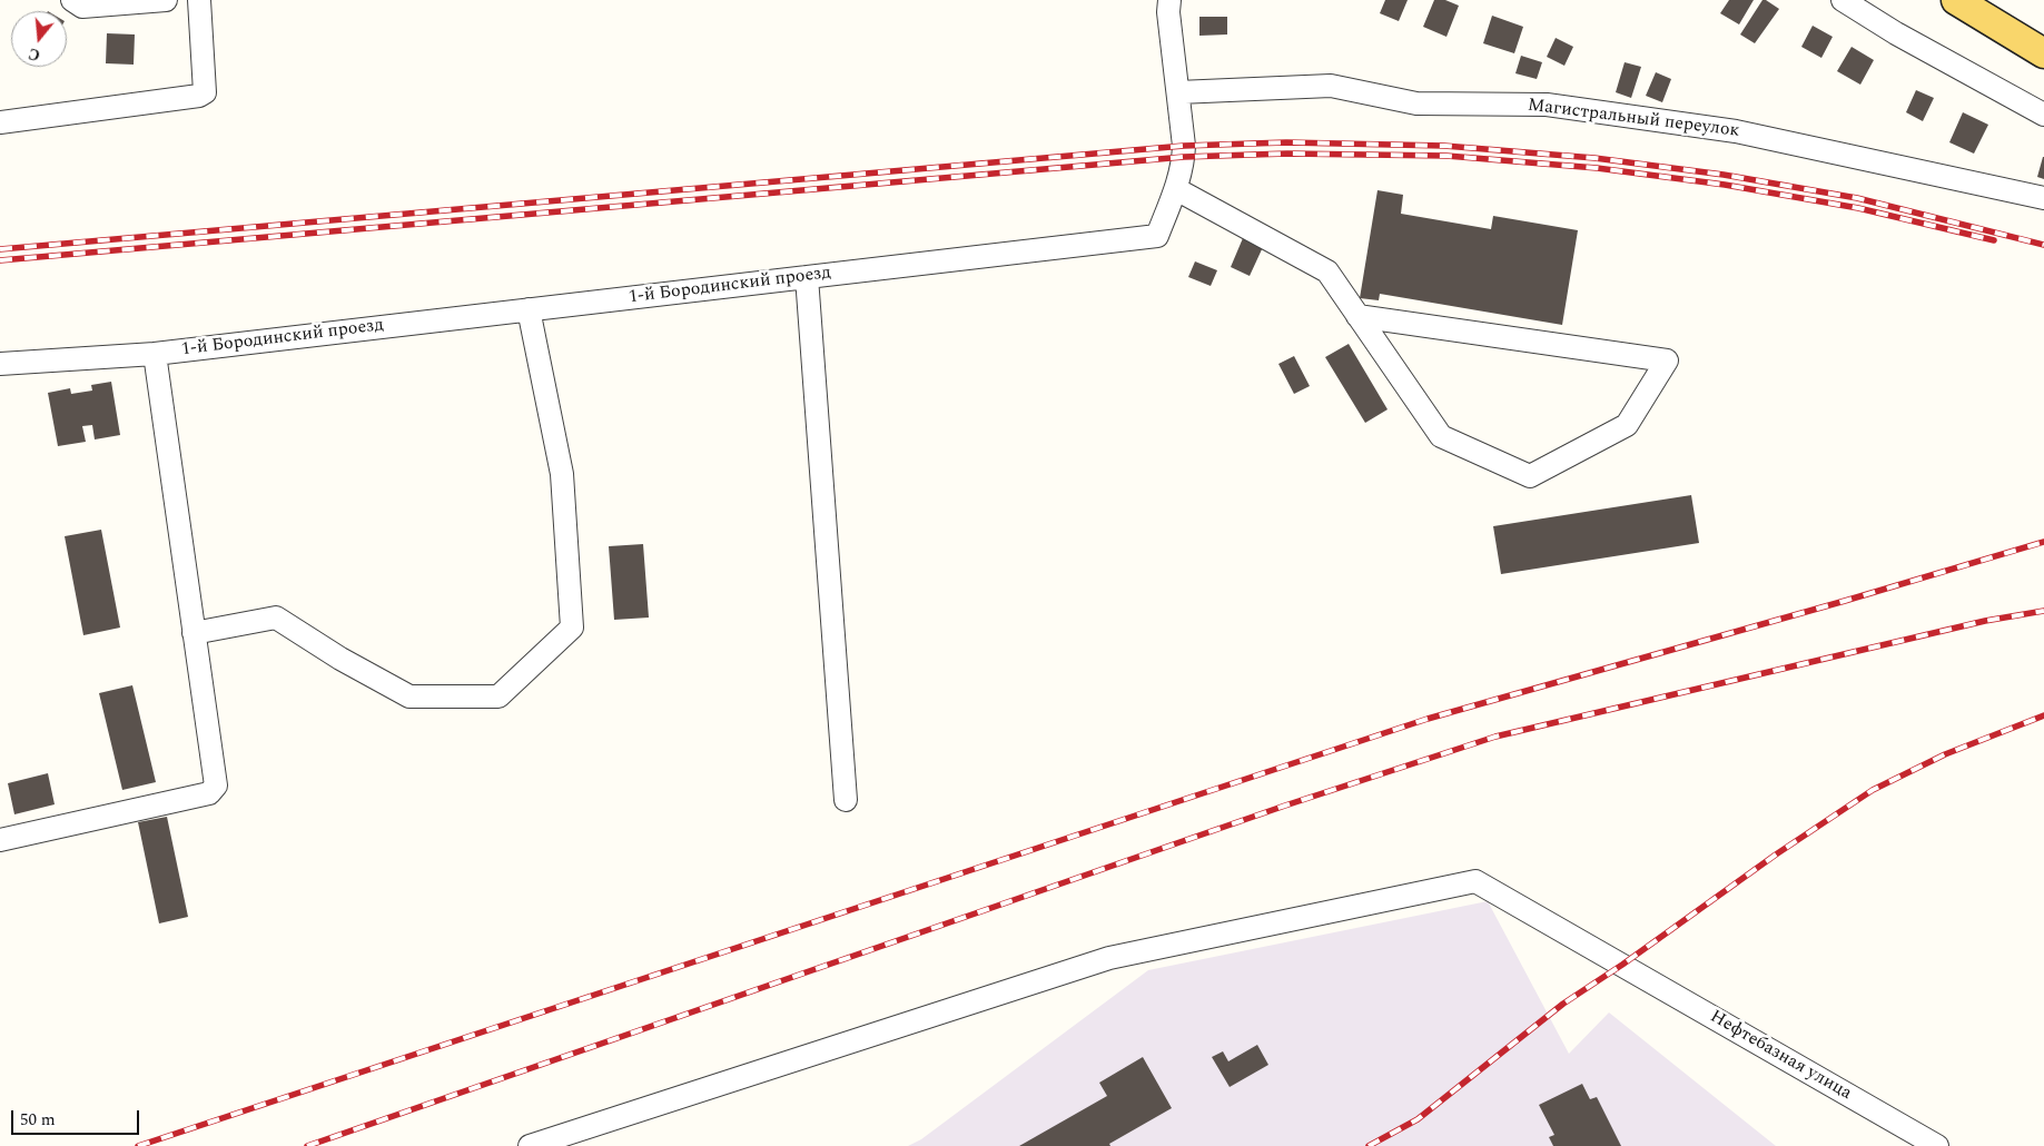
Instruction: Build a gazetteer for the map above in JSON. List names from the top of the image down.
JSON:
{
  "streets": {
    "street": ["Магистральный переулок", "1-й Бородинский проезд", "Нефтебазная улица"]
  },
  "crossings": [
    ["Магистральный переулок", "1-й Бородинский проезд"]
  ],
  "scale_bar": "50 m",
  "north": "bottom"
}
